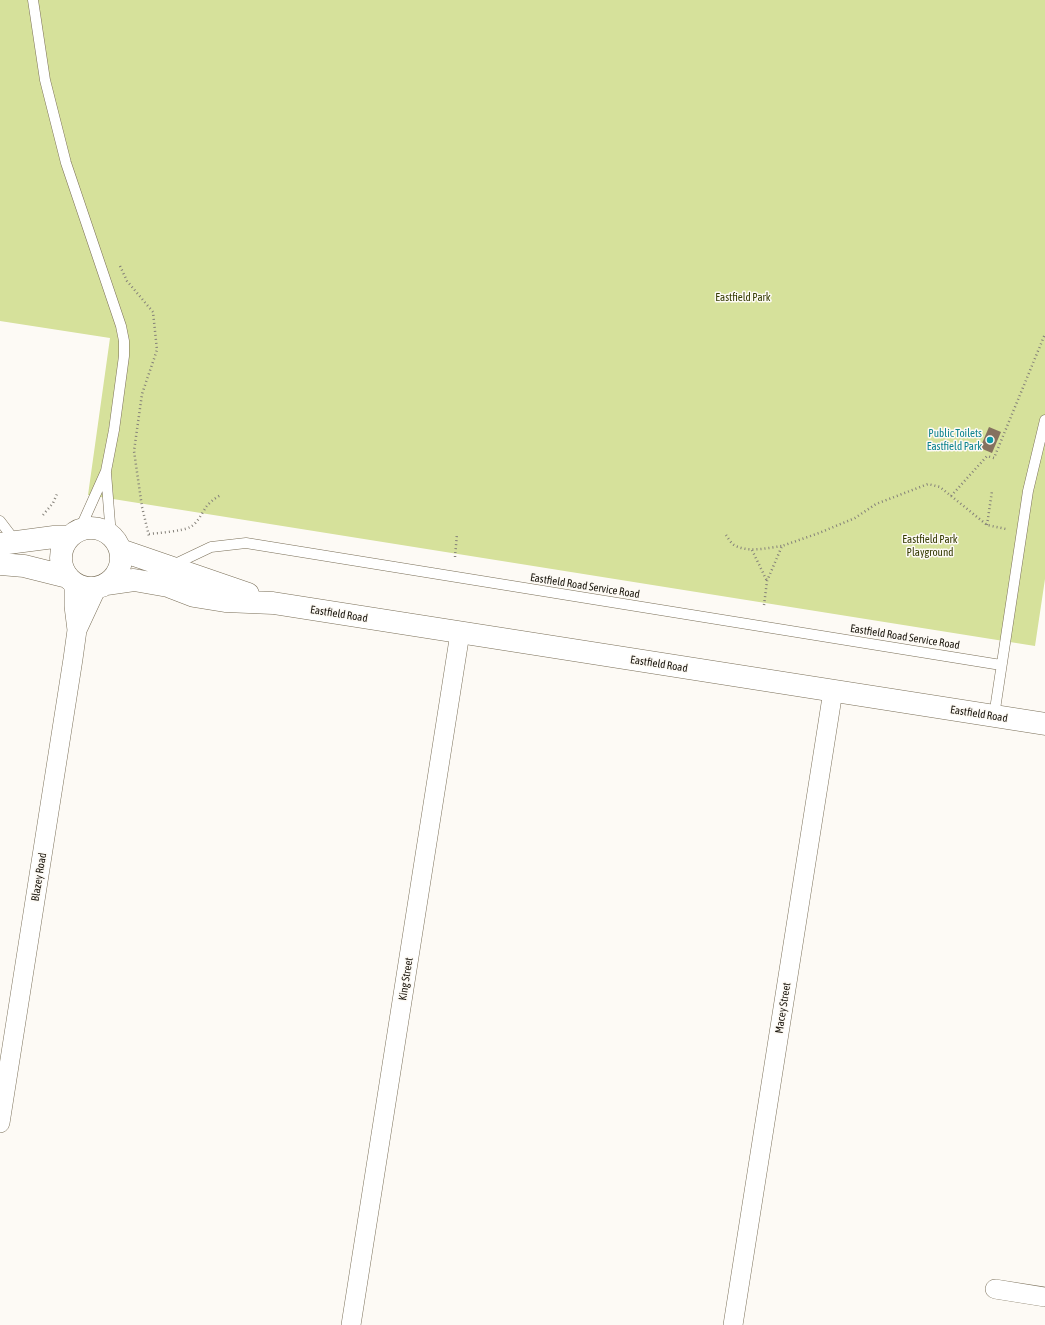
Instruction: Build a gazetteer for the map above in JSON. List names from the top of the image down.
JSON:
{
  "streets": {
    "main road": ["Eastfield Road"],
    "street": ["Blazey Road", "King Street", "Macey Street"],
    "lane": ["Eastfield Road Service Road"]
  },
  "crossings": [
    ["Eastfield Road Service Road", "Eastfield Road"],
    ["Eastfield Road", "Blazey Road"],
    ["Eastfield Road", "King Street"],
    ["Eastfield Road", "Macey Street"]
  ],
  "parks": ["Eastfield Park", "Eastfield Park Playground"],
  "places": ["Public Toilets Eastfield Park"]
}
